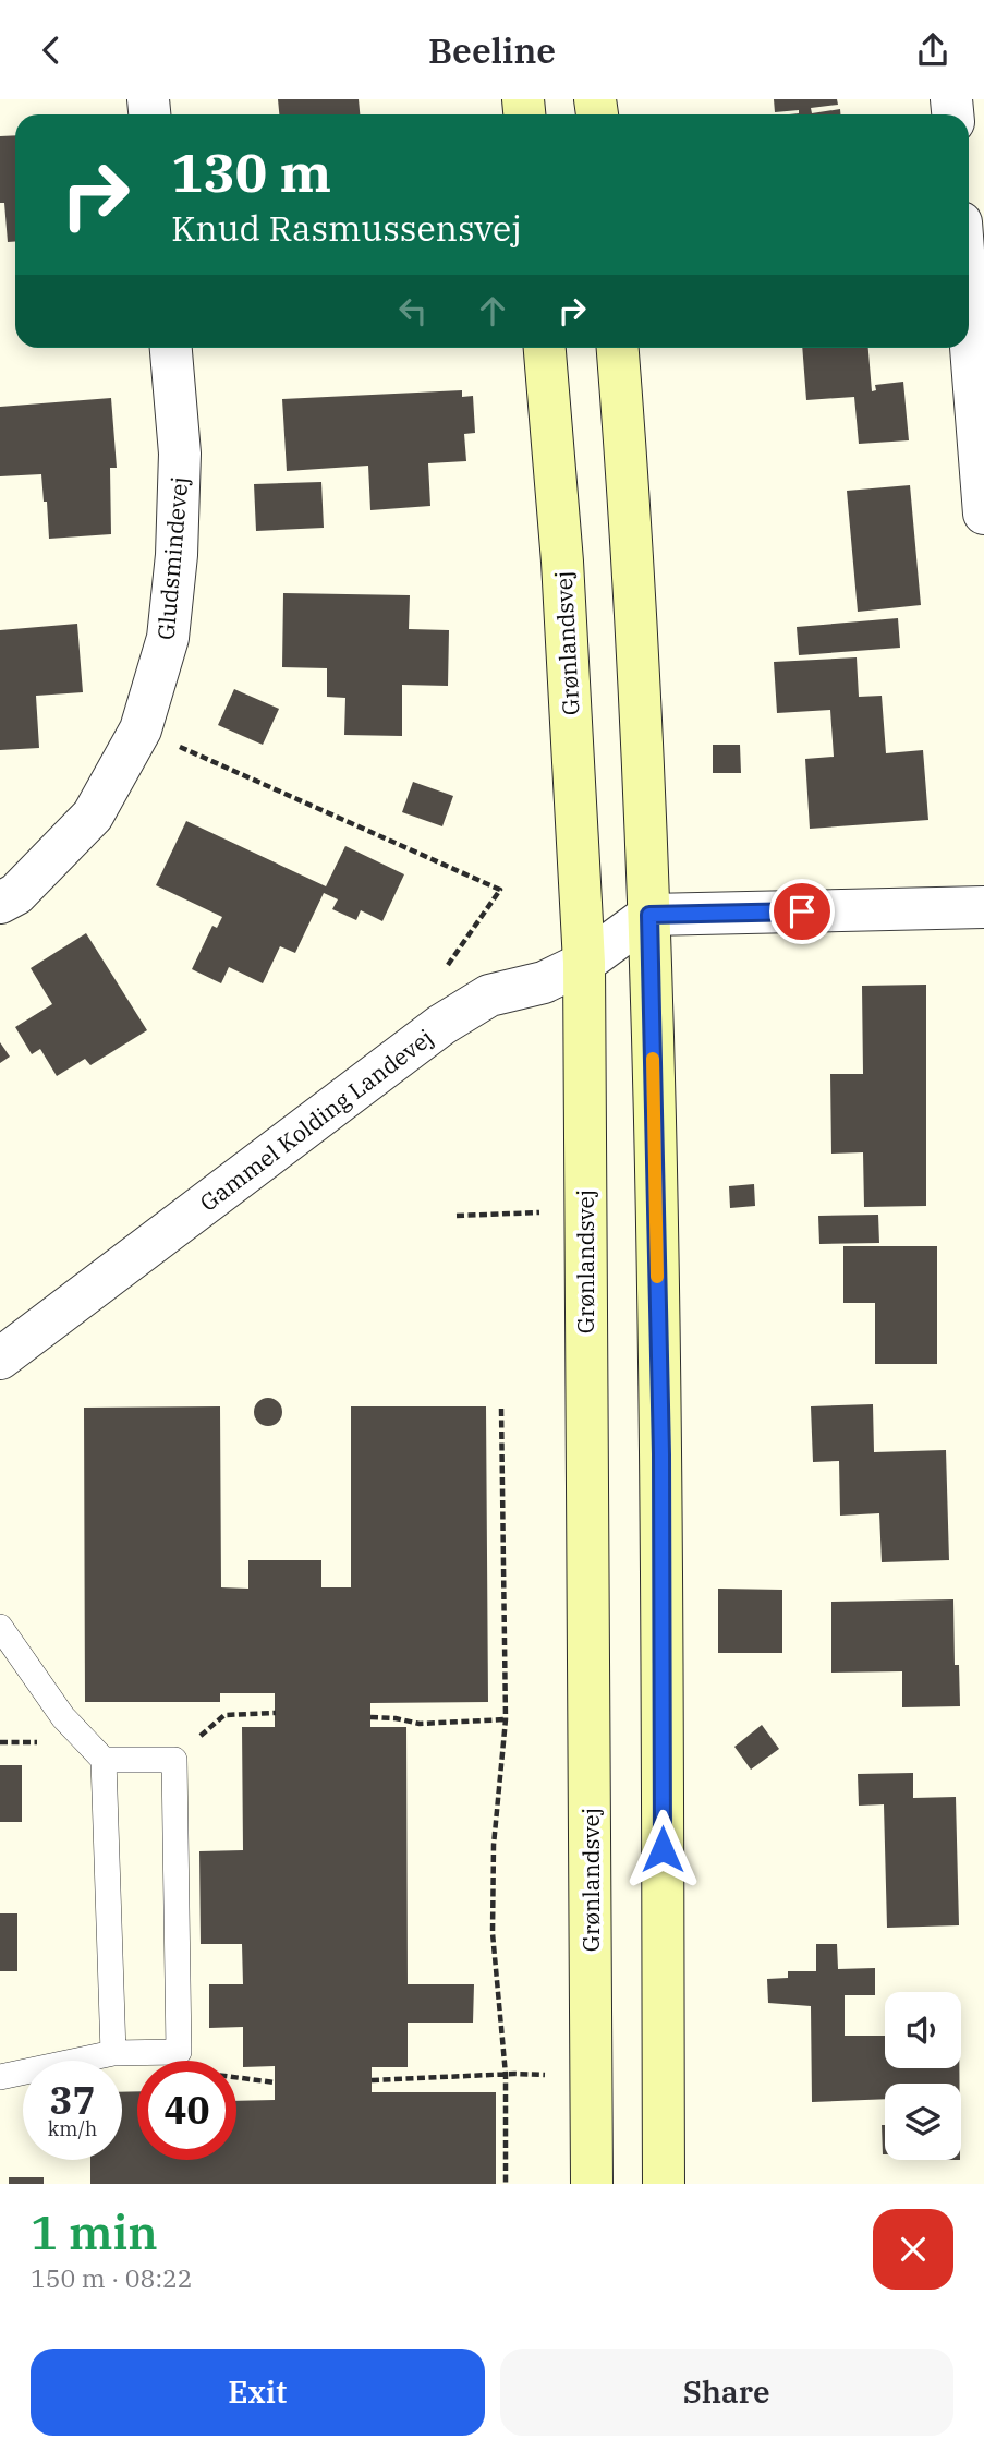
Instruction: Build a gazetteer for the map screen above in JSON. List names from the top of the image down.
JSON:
{
  "streets": {
    "street": ["Gludsmindevej", "Grønlandsvej", "Gammel Kolding Landevej"]
  },
  "crossings": [
    ["Grønlandsvej", "Gammel Kolding Landevej"]
  ],
  "page": {
    "header": "Beeline",
    "turn": ["130 m", "Knud Rasmussensvej"],
    "speed": "37 km/h",
    "limit": "40",
    "heading": ["1 min", "150 m · 08:22"],
    "buttons": ["Exit", "Share"]
  }
}
